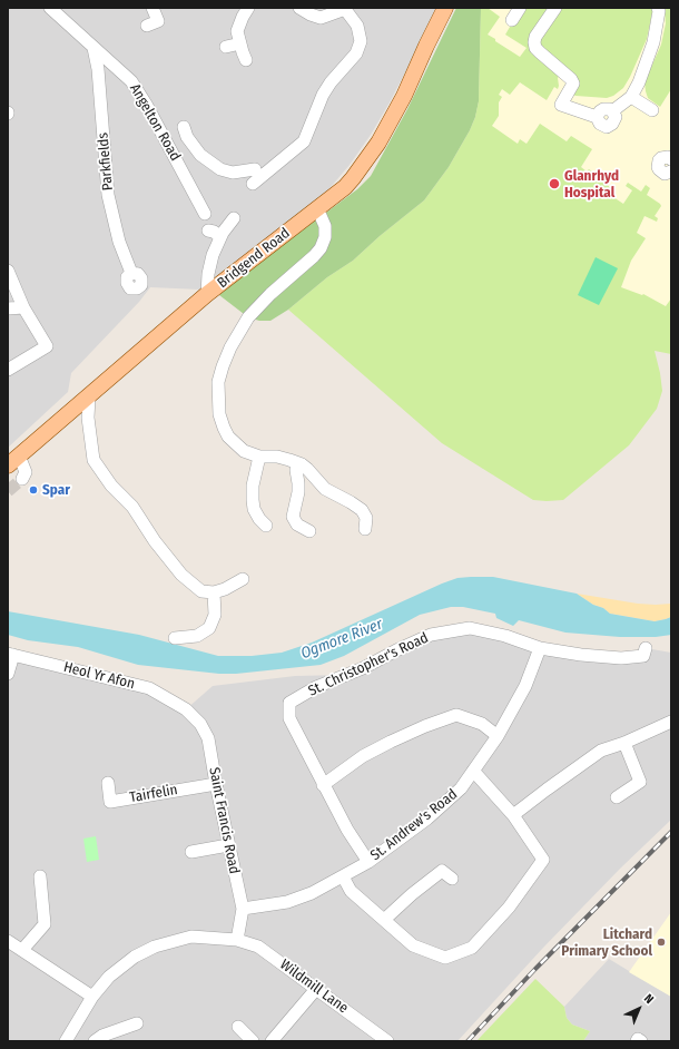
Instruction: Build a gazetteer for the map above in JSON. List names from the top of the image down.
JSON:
{
  "streets": {
    "main road": ["Bridgend Road"],
    "street": [
      "Angelton Road",
      "Parkfields",
      "St. Christopher's Road",
      "Heol Yr Afon",
      "Tairfelin",
      "Saint Francis Road",
      "St. Andrew's Road",
      "Wildmill Lane"
    ]
  },
  "crossings": [
    ["Angelton Road", "Parkfields"],
    ["St. Christopher's Road", "St. Andrew's Road"],
    ["Heol Yr Afon", "Saint Francis Road"],
    ["Tairfelin", "Saint Francis Road"],
    ["Saint Francis Road", "St. Andrew's Road"],
    ["Saint Francis Road", "Wildmill Lane"]
  ],
  "water": ["Ogmore River"],
  "places": ["Glanrhyd Hospital", "Spar", "Litchard Primary School"],
  "north": "top right"
}
